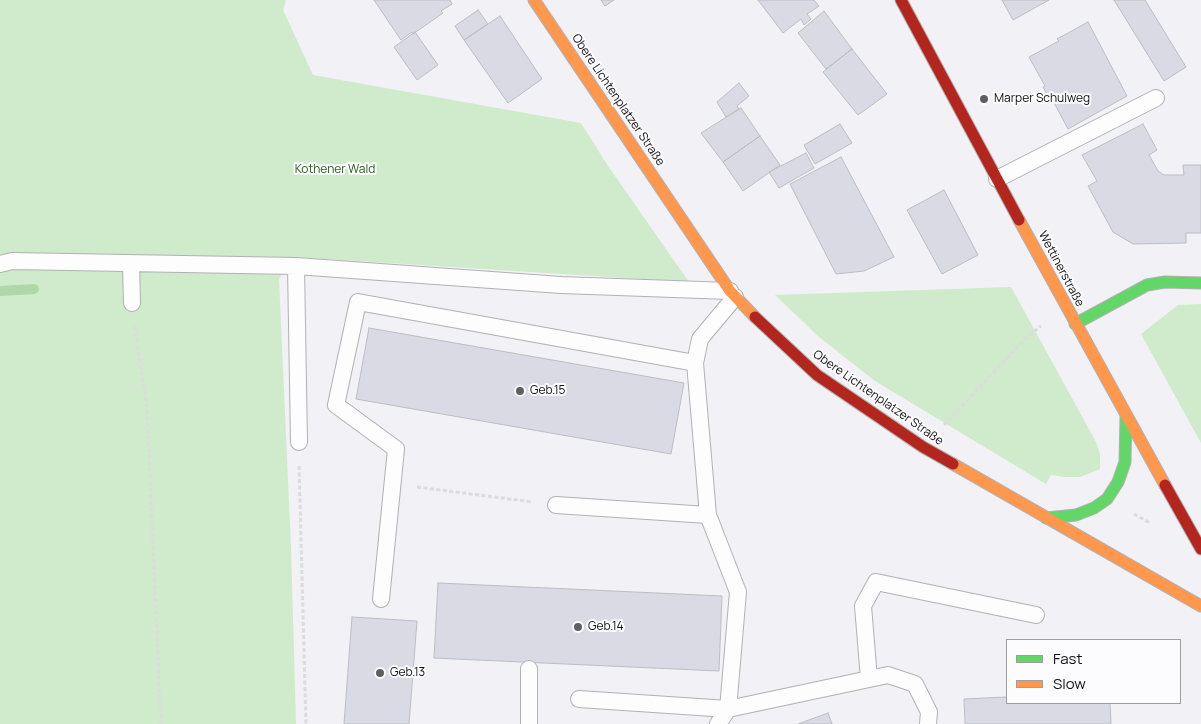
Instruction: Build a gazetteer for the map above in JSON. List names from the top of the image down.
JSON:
{
  "streets": {
    "street": ["Obere Lichtenplatzer Straße", "Wettinerstraße"]
  },
  "parks": ["Kothener Wald"],
  "places": [
    "Marper Schulweg",
    "Geb.15",
    "Geb.14",
    "Geb.13"
  ],
  "legend": ["Fast", "Slow"]
}
